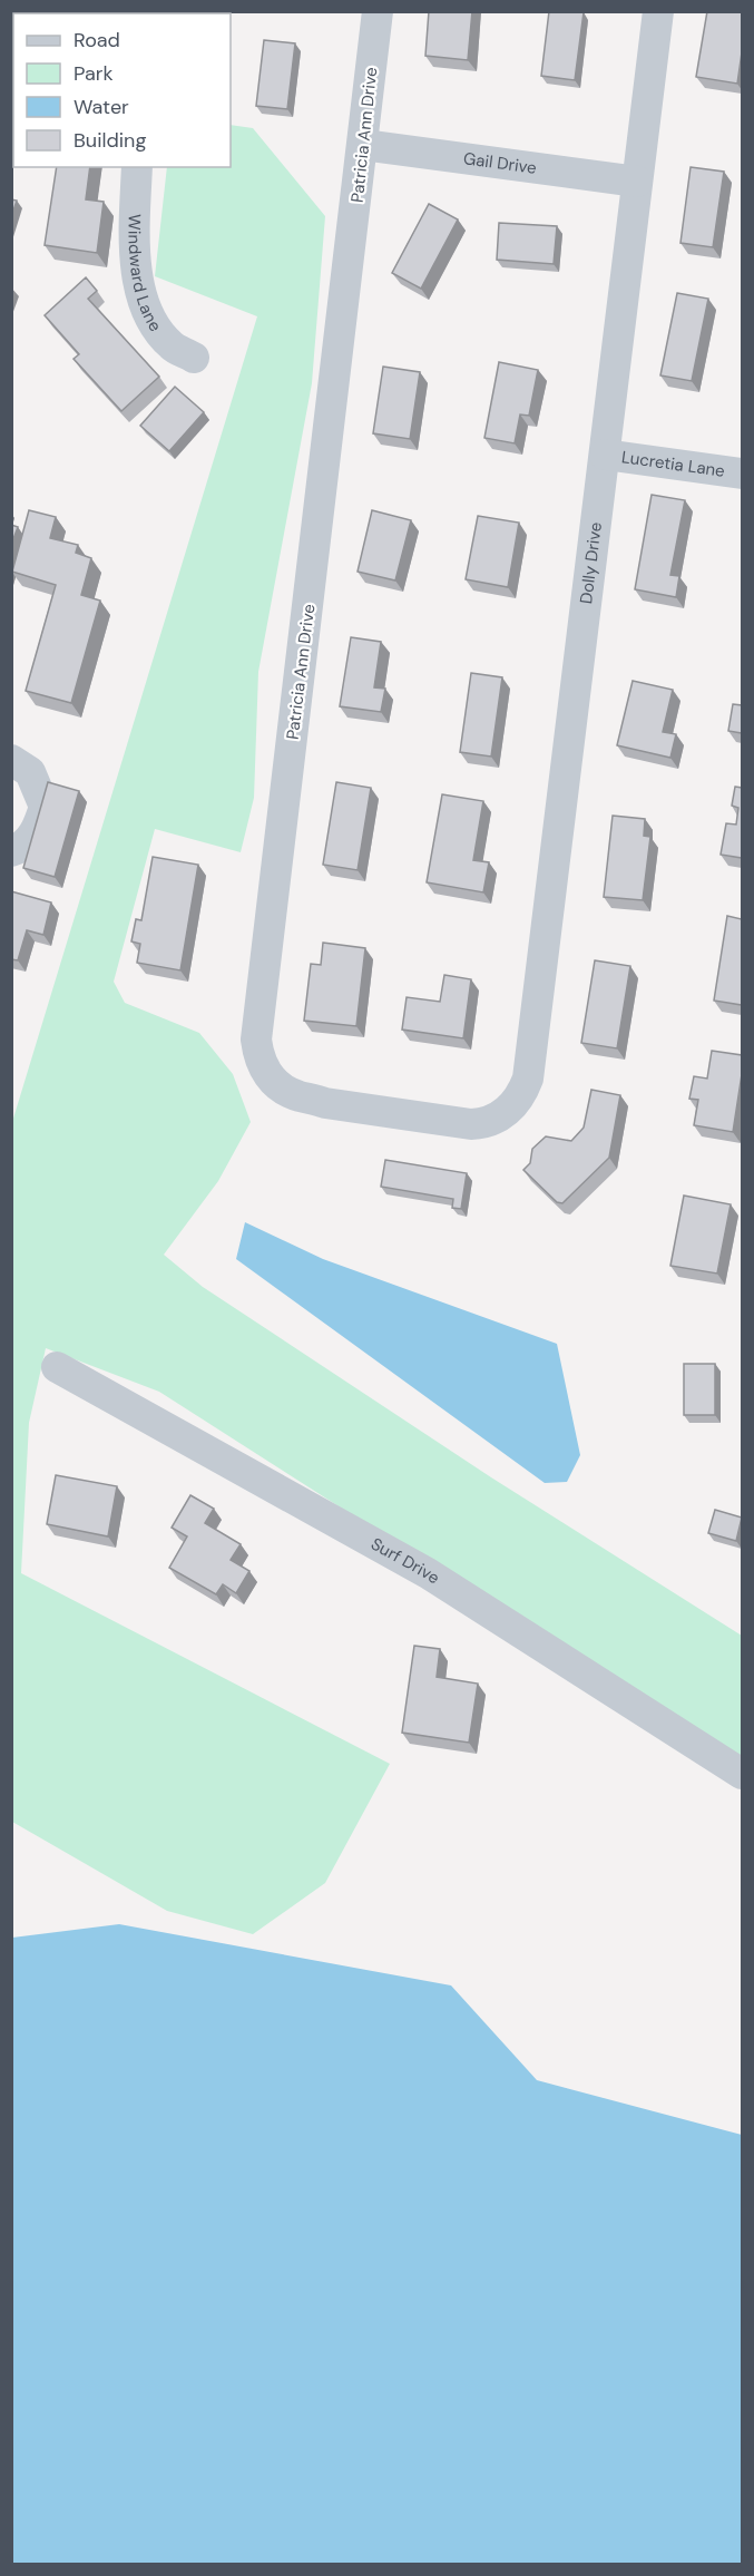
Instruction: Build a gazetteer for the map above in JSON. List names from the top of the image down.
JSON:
{
  "streets": {
    "street": [
      "Patricia Ann Drive",
      "Gail Drive",
      "Windward Lane",
      "Lucretia Lane",
      "Dolly Drive",
      "Surf Drive"
    ]
  },
  "crossings": [
    ["Patricia Ann Drive", "Gail Drive"],
    ["Patricia Ann Drive", "Dolly Drive"],
    ["Gail Drive", "Dolly Drive"],
    ["Lucretia Lane", "Dolly Drive"]
  ],
  "legend": [
    "Road",
    "Park",
    "Water",
    "Building"
  ]
}
